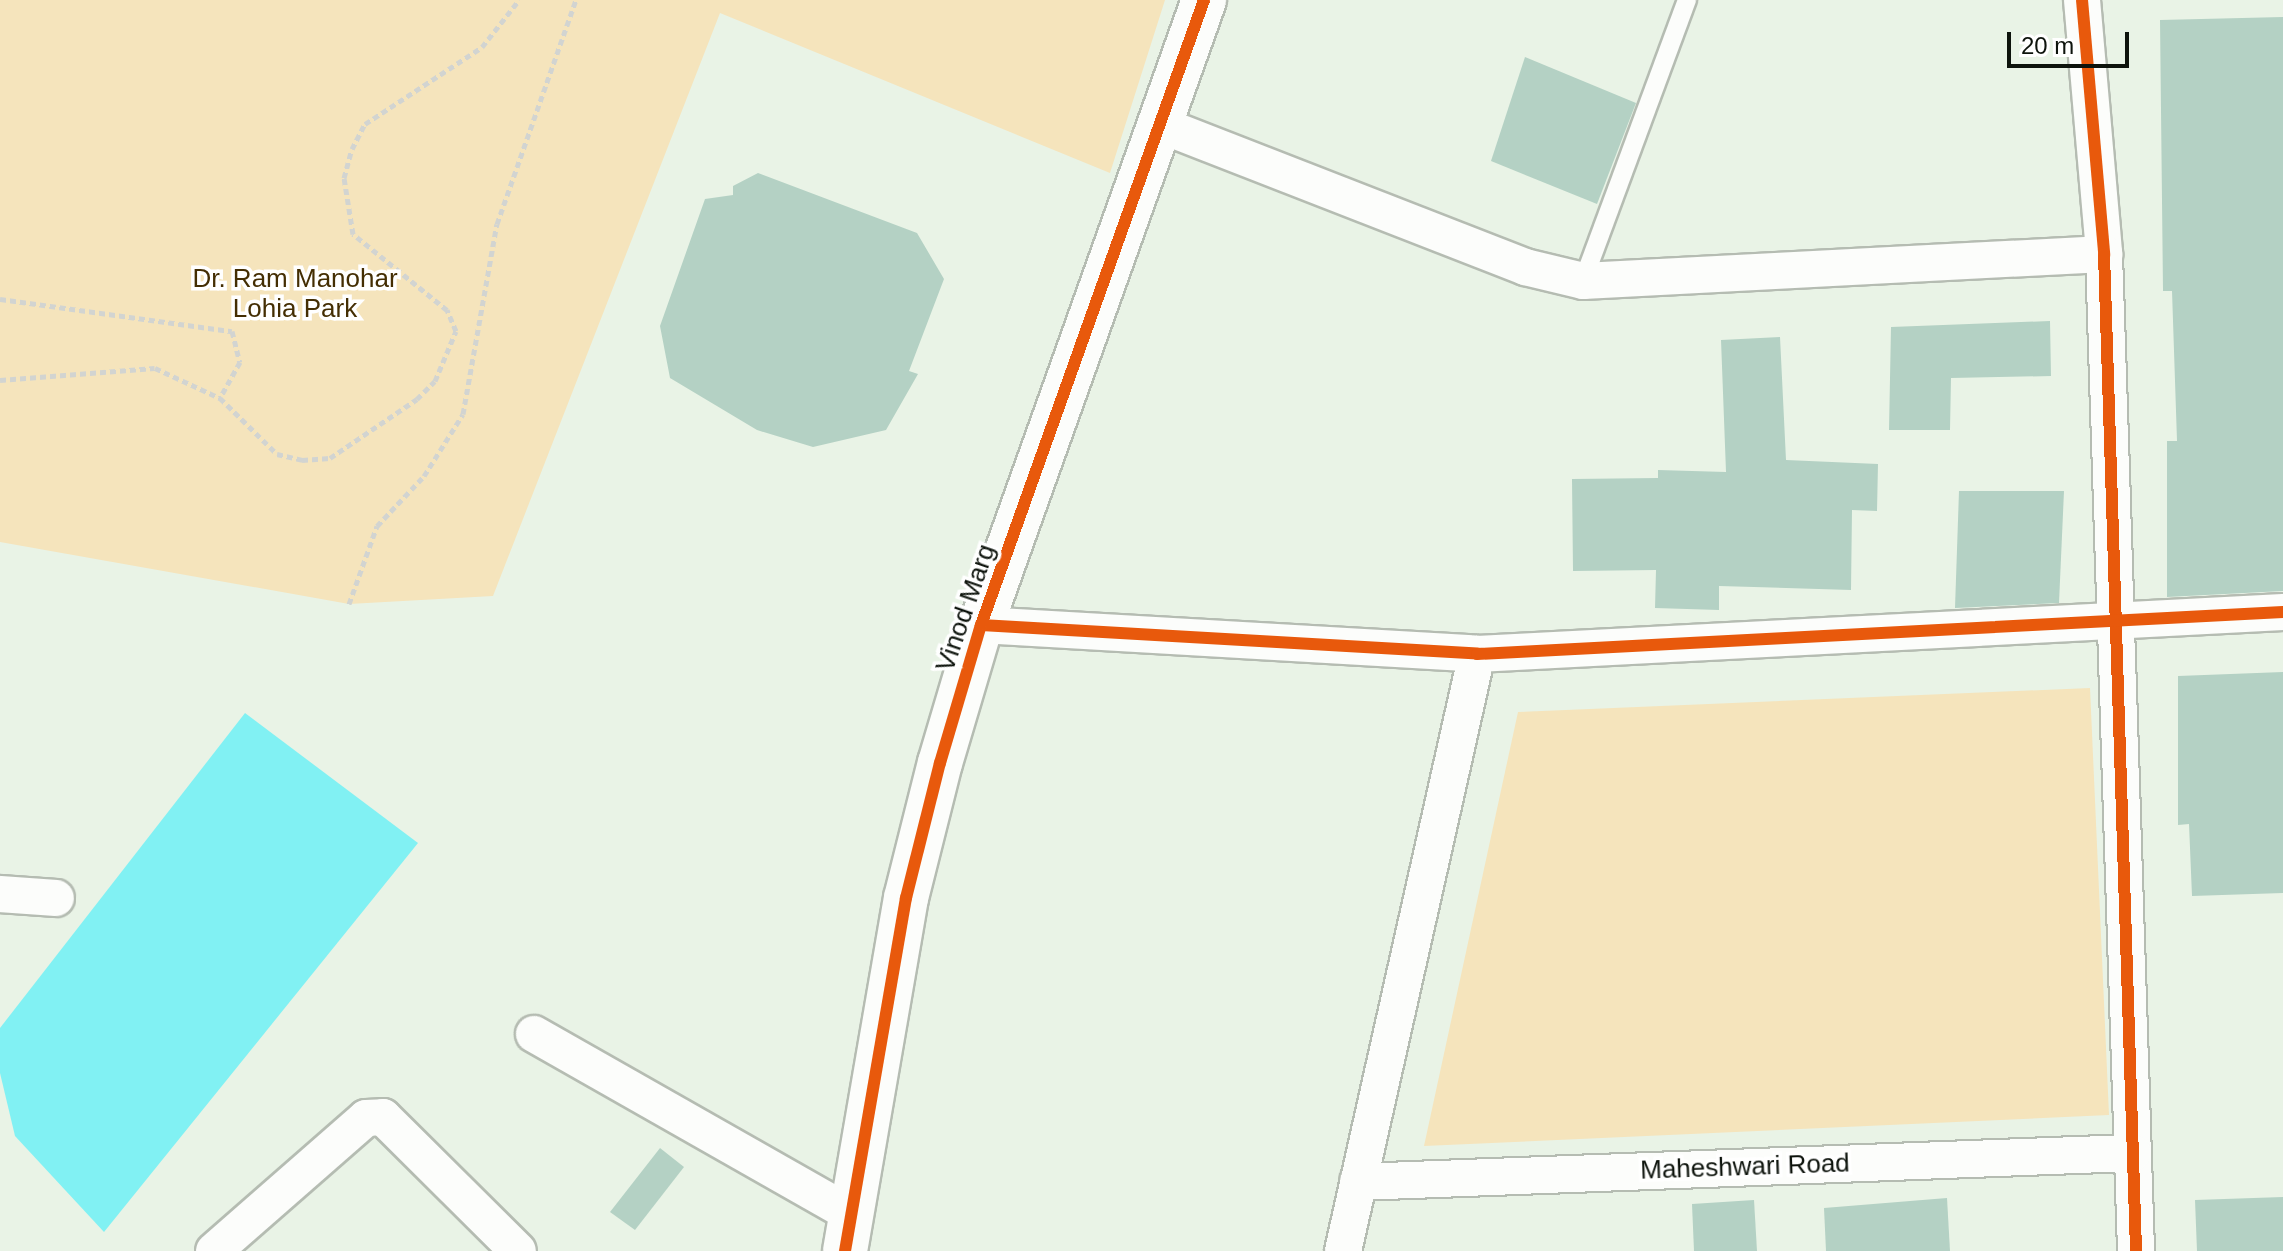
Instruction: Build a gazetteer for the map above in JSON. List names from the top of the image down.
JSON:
{
  "streets": {
    "street": ["Vinod Marg", "Maheshwari Road"]
  },
  "parks": ["Dr. Ram Manohar Lohia Park"],
  "scale_bar": "20 m"
}
